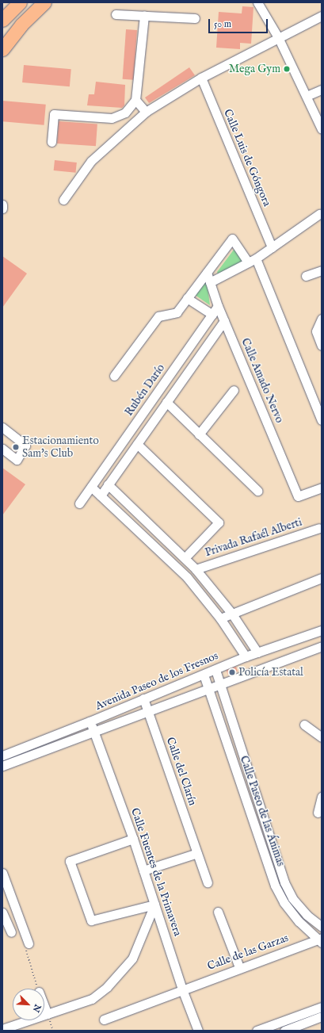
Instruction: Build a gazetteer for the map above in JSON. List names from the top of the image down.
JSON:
{
  "streets": {
    "street": [
      "Calle Luis de Góngora",
      "Calle Amado Nervo",
      "Rubén Darío",
      "Privada Rafaél Alberti",
      "Avenida Paseo de los Fresnos",
      "Calle del Clarín",
      "Calle Paseo de las Ánimas",
      "Calle Fuentes de la Primavera",
      "Calle de las Garzas"
    ]
  },
  "crossings": [
    ["Calle Amado Nervo", "Rubén Darío"],
    ["Avenida Paseo de los Fresnos", "Calle del Clarín"],
    ["Avenida Paseo de los Fresnos", "Calle Paseo de las Ánimas"],
    ["Avenida Paseo de los Fresnos", "Calle Fuentes de la Primavera"],
    ["Calle Paseo de las Ánimas", "Calle de las Garzas"],
    ["Calle Fuentes de la Primavera", "Calle de las Garzas"]
  ],
  "places": ["Mega Gym", "Estacionamiento Sam's Club", "Policía Estatal"],
  "scale_bar": "50 m",
  "north": "bottom right"
}
